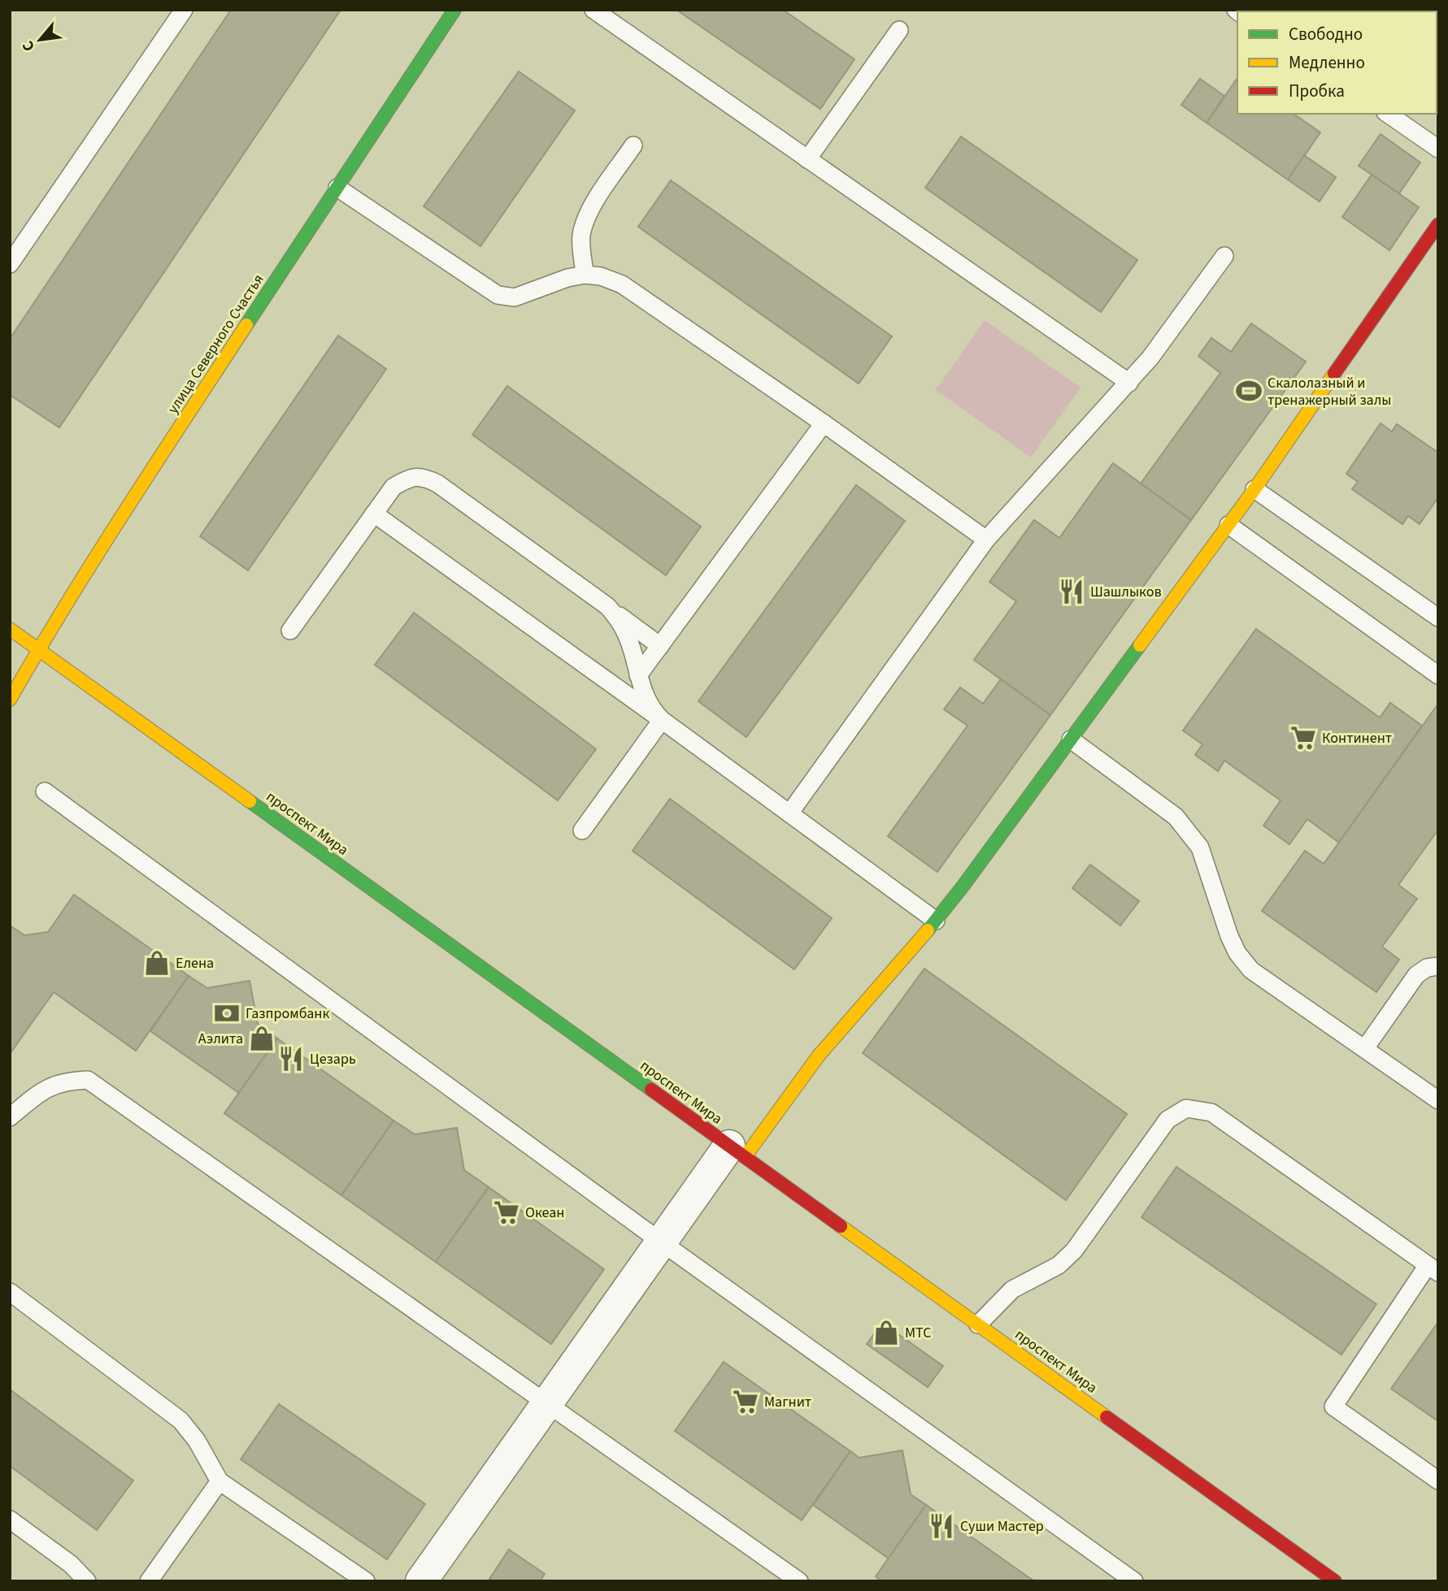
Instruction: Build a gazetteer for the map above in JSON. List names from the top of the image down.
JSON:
{
  "streets": {
    "street": ["улица Северного Счастья", "проспект Мира"]
  },
  "crossings": [
    ["улица Северного Счастья", "проспект Мира"]
  ],
  "places": {
    "sports": ["Скалолазный и тренажерный залы"],
    "restaurant": ["Шашлыков", "Цезарь", "Суши Мастер"],
    "supermarket": ["Континент", "Океан", "Магнит"],
    "shop": ["Елена", "Аэлита", "МТС"],
    "bank": ["Газпромбанк"]
  },
  "legend": ["Свободно", "Медленно", "Пробка"],
  "north": "bottom left"
}
